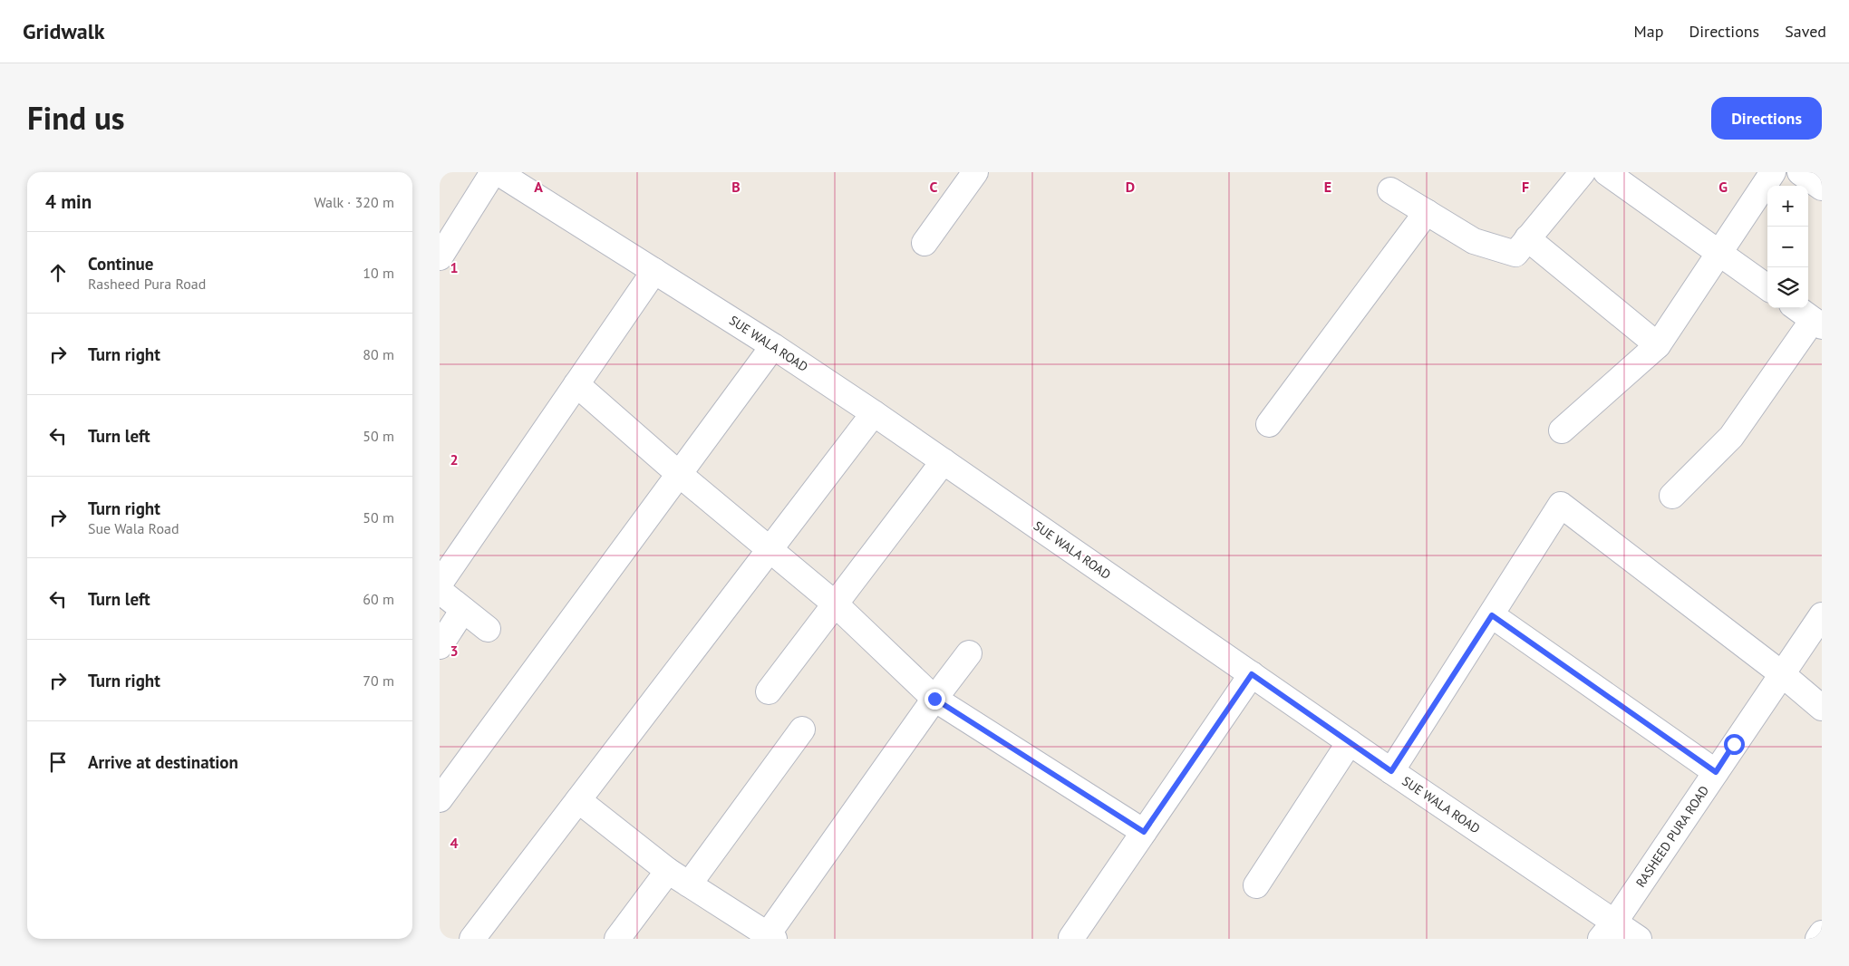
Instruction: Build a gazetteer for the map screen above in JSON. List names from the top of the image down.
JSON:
{
  "streets": {
    "street": ["SUE WALA ROAD", "RASHEED PURA ROAD"]
  },
  "crossings": [
    ["SUE WALA ROAD", "RASHEED PURA ROAD"]
  ],
  "page": {
    "header": "Gridwalk",
    "nav": ["Map", "Directions", "Saved"],
    "title": "Find us",
    "buttons": "Directions",
    "heading": ["4 min", "Walk · 320 m"],
    "map_buttons": ["+", "−"],
    "list": [
      ["Continue", "Rasheed Pura Road", "10 m"],
      ["Turn right", "80 m"],
      ["Turn left", "50 m"],
      ["Turn right", "Sue Wala Road", "50 m"],
      ["Turn left", "60 m"],
      ["Turn right", "70 m"],
      "Arrive at destination"
    ]
  },
  "grid": {
    "columns": [
      "A",
      "B",
      "C",
      "D",
      "E",
      "F",
      "G"
    ],
    "rows": [
      "1",
      "2",
      "3",
      "4"
    ]
  }
}
